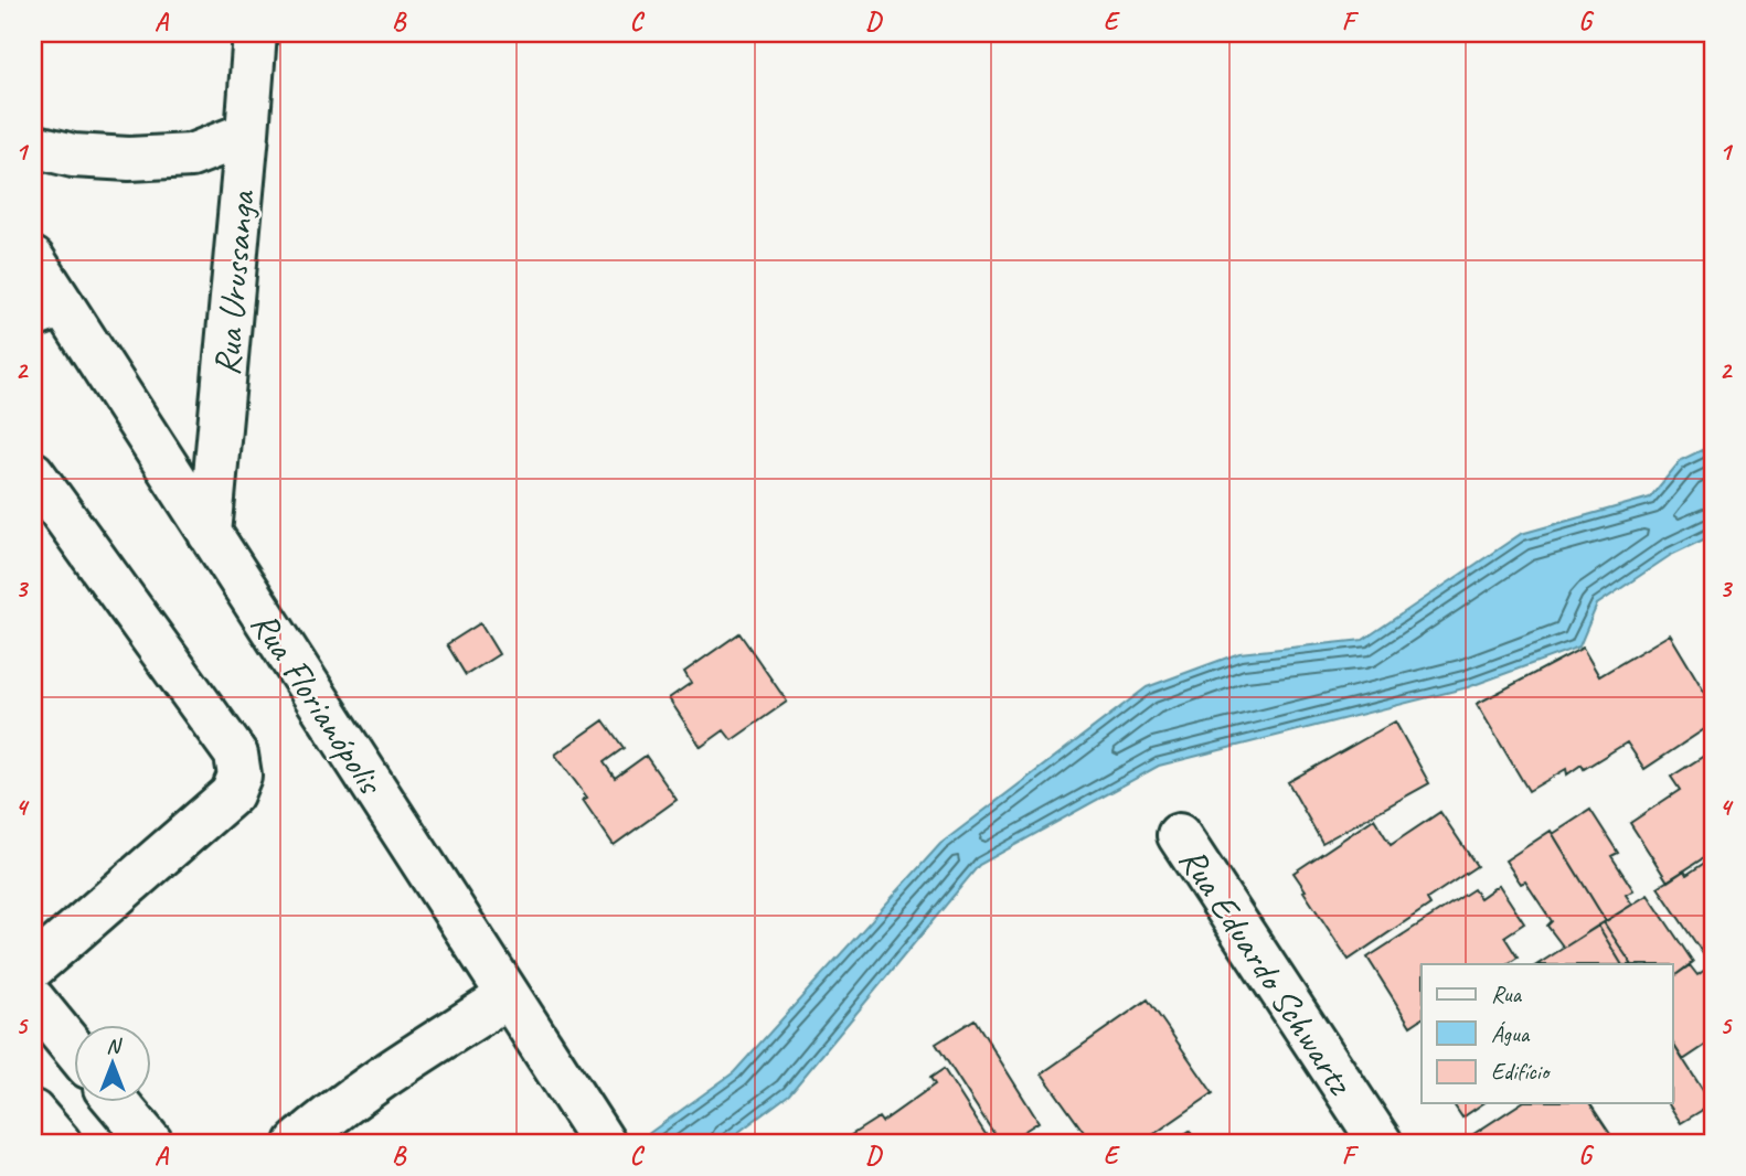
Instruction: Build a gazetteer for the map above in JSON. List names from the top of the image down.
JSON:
{
  "streets": {
    "main road": ["Rua Urussanga", "Rua Florianópolis", "Rua Eduardo Schwartz"]
  },
  "crossings": [
    ["Rua Urussanga", "Rua Florianópolis"]
  ],
  "legend": ["Rua", "Água", "Edifício"],
  "north": "top",
  "grid": {
    "columns": [
      "A",
      "B",
      "C",
      "D",
      "E",
      "F",
      "G"
    ],
    "rows": [
      "1",
      "2",
      "3",
      "4",
      "5"
    ]
  }
}
